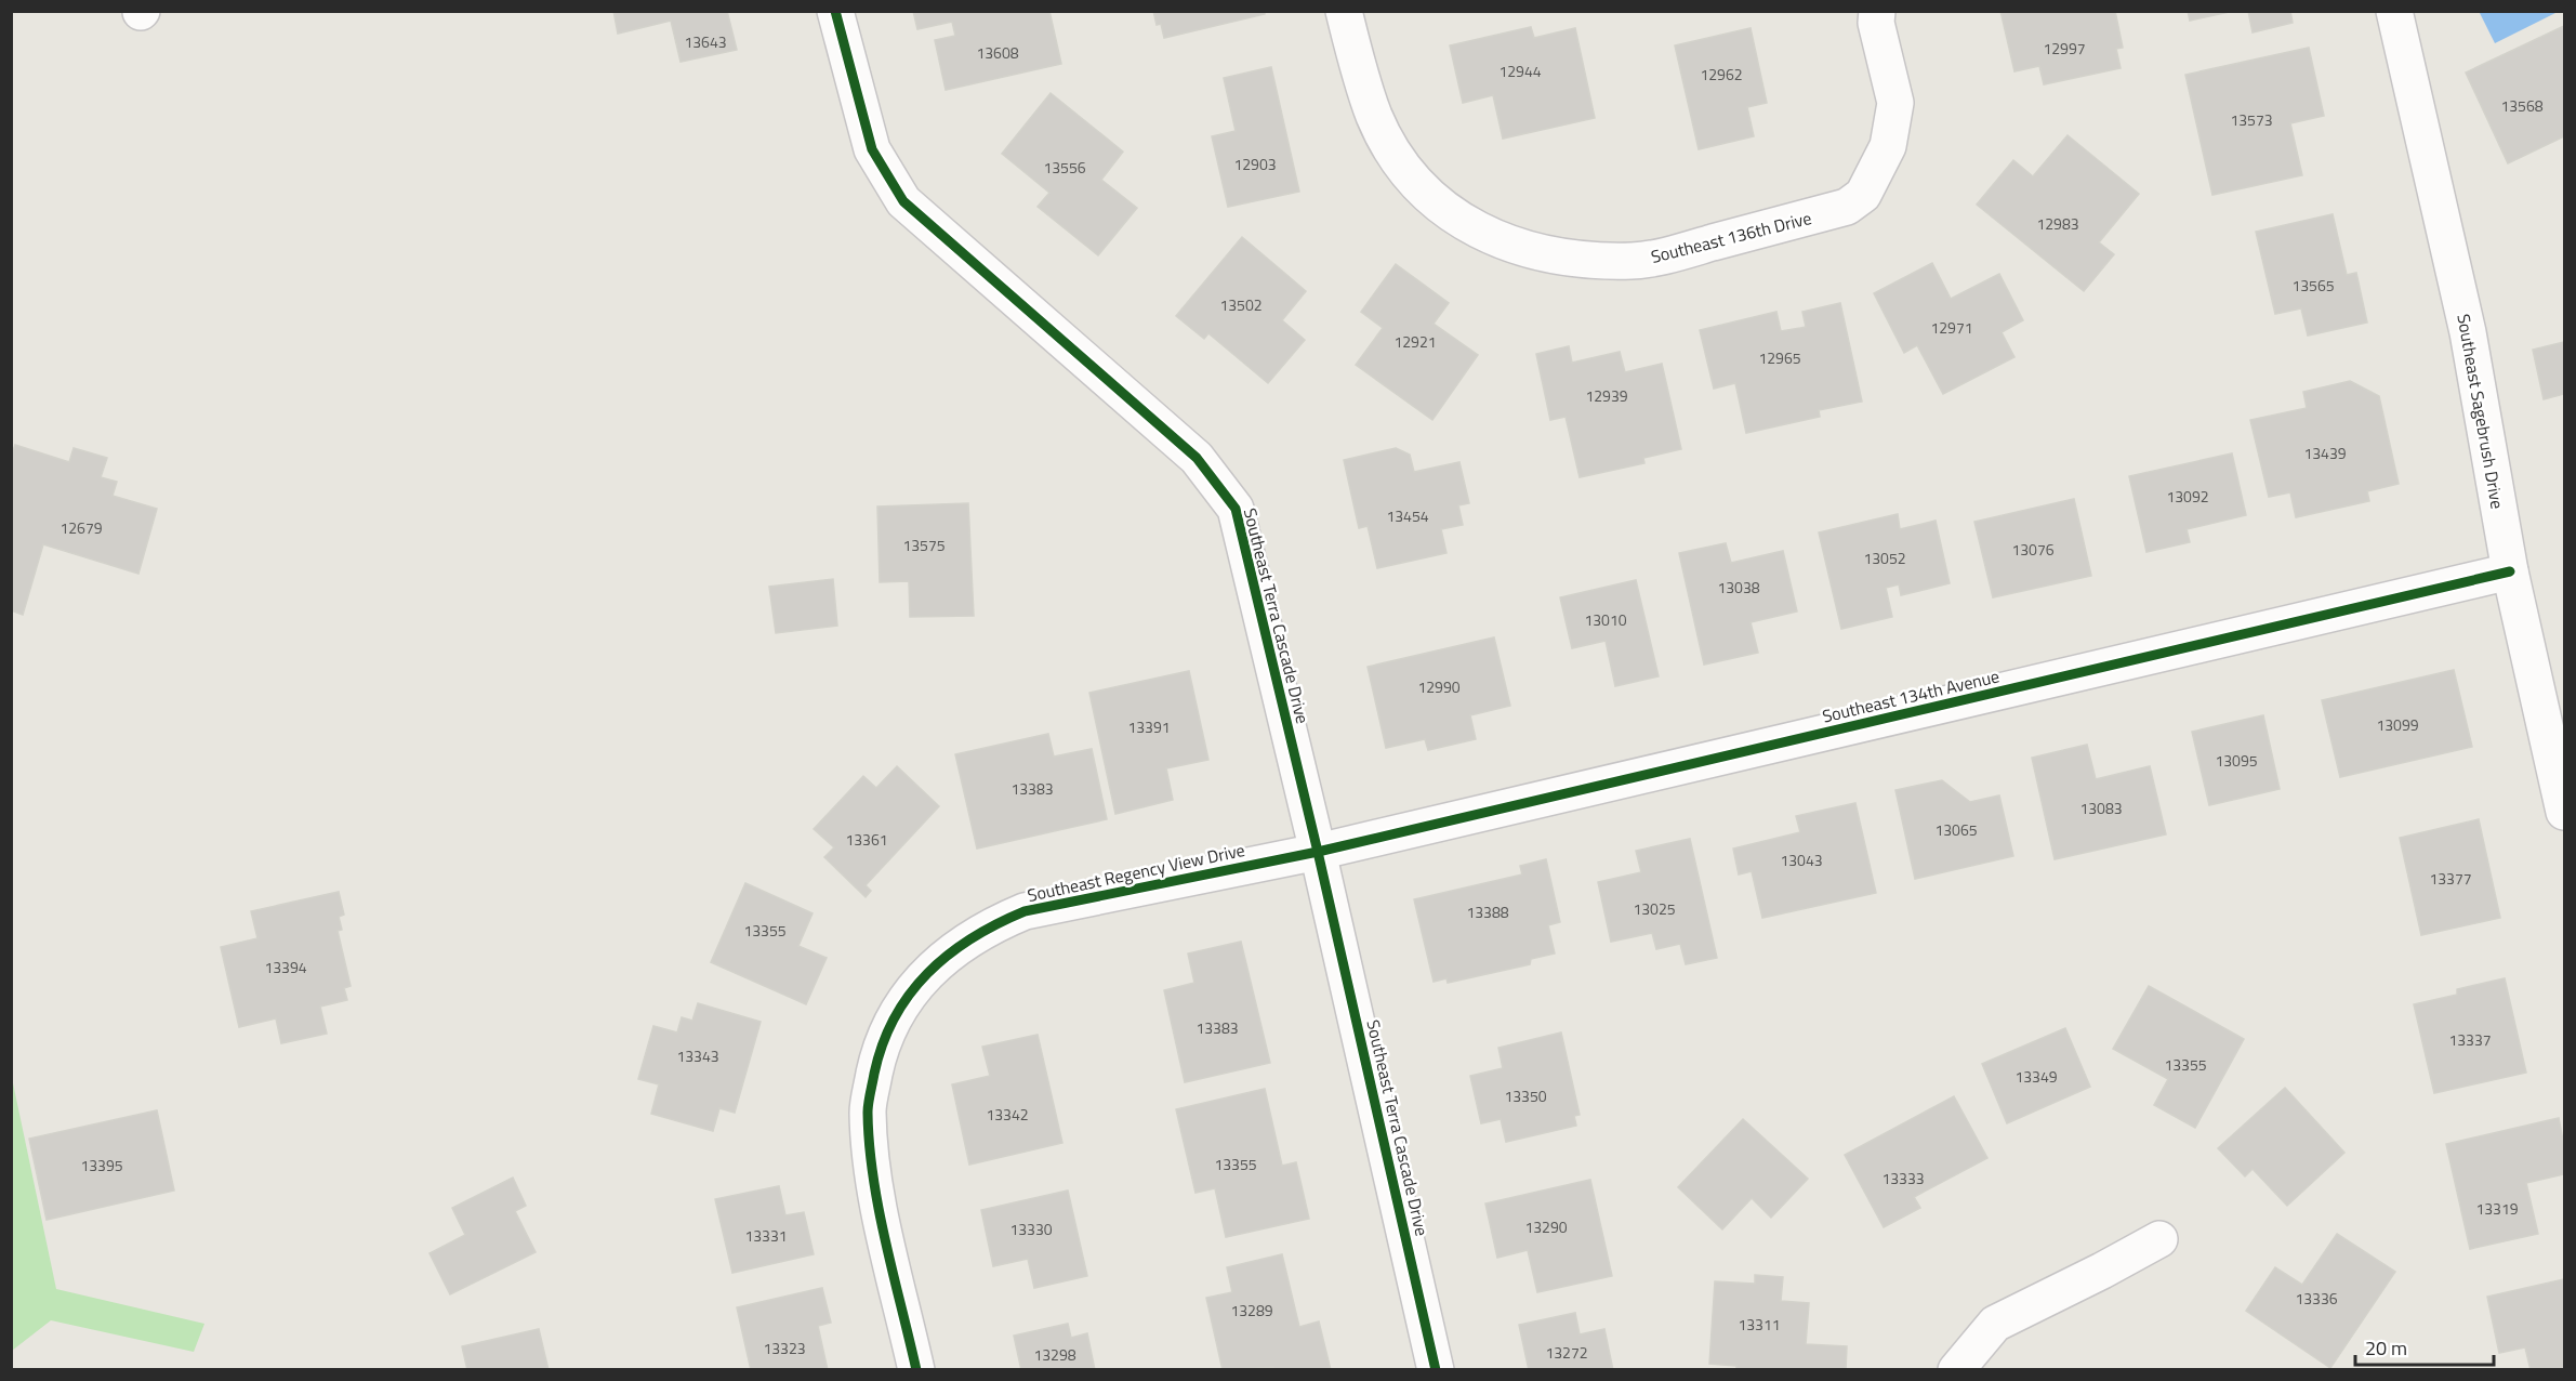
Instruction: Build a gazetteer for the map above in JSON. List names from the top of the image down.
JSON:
{
  "streets": {
    "street": [
      "Southeast 136th Drive",
      "Southeast Sagebrush Drive",
      "Southeast Terra Cascade Drive",
      "Southeast 134th Avenue",
      "Southeast Regency View Drive"
    ]
  },
  "crossings": [
    ["Southeast Sagebrush Drive", "Southeast 134th Avenue"],
    ["Southeast Terra Cascade Drive", "Southeast 134th Avenue"],
    ["Southeast Terra Cascade Drive", "Southeast Regency View Drive"],
    ["Southeast 134th Avenue", "Southeast Regency View Drive"]
  ],
  "house_numbers": [
    "13643",
    "12997",
    "13608",
    "12944",
    "12962",
    "13568",
    "13573",
    "12903",
    "13556",
    "12983",
    "13565",
    "13502",
    "12971",
    "12921",
    "12965",
    "12939",
    "13439",
    "13092",
    "13454",
    "12679",
    "13575",
    "13076",
    "13052",
    "13038",
    "13010",
    "12990",
    "13099",
    "13391",
    "13095",
    "13383",
    "13083",
    "13065",
    "13361",
    "13043",
    "13377",
    "13025",
    "13388",
    "13355",
    "13394",
    "13383",
    "13337",
    "13343",
    "13355",
    "13349",
    "13350",
    "13342",
    "13355",
    "13395",
    "13333",
    "13319",
    "13290",
    "13330",
    "13331",
    "13336",
    "13289",
    "13311",
    "13323",
    "13272",
    "13298"
  ],
  "scale_bar": "20 m"
}
